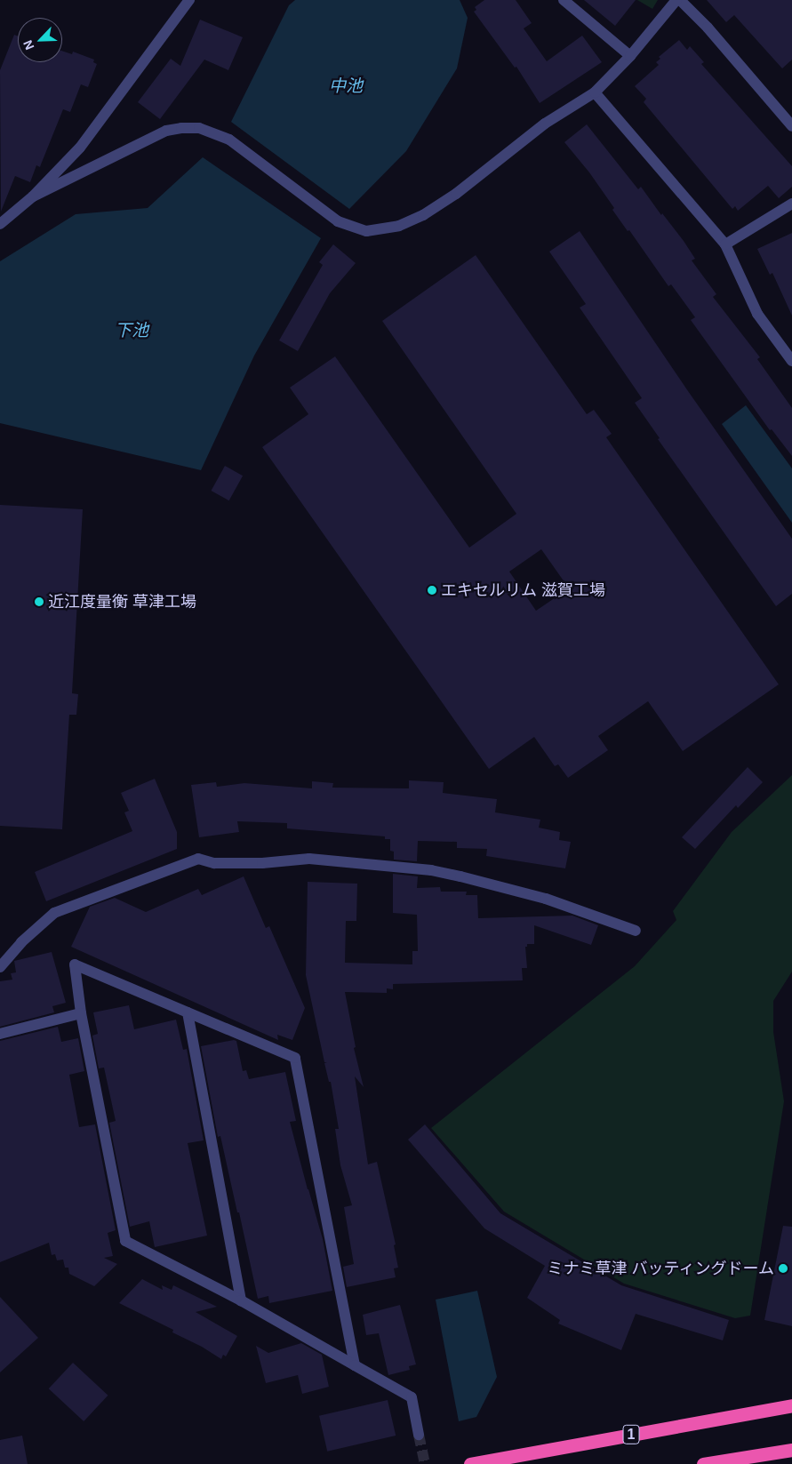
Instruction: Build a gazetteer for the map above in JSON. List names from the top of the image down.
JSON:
{
  "streets": {
    "highway": ["1"]
  },
  "water": ["中池", "下池"],
  "places": ["エキセルリム 滋賀工場", "近江度量衡 草津工場", "ミナミ草津 バッティングドーム"],
  "north": "bottom left"
}
